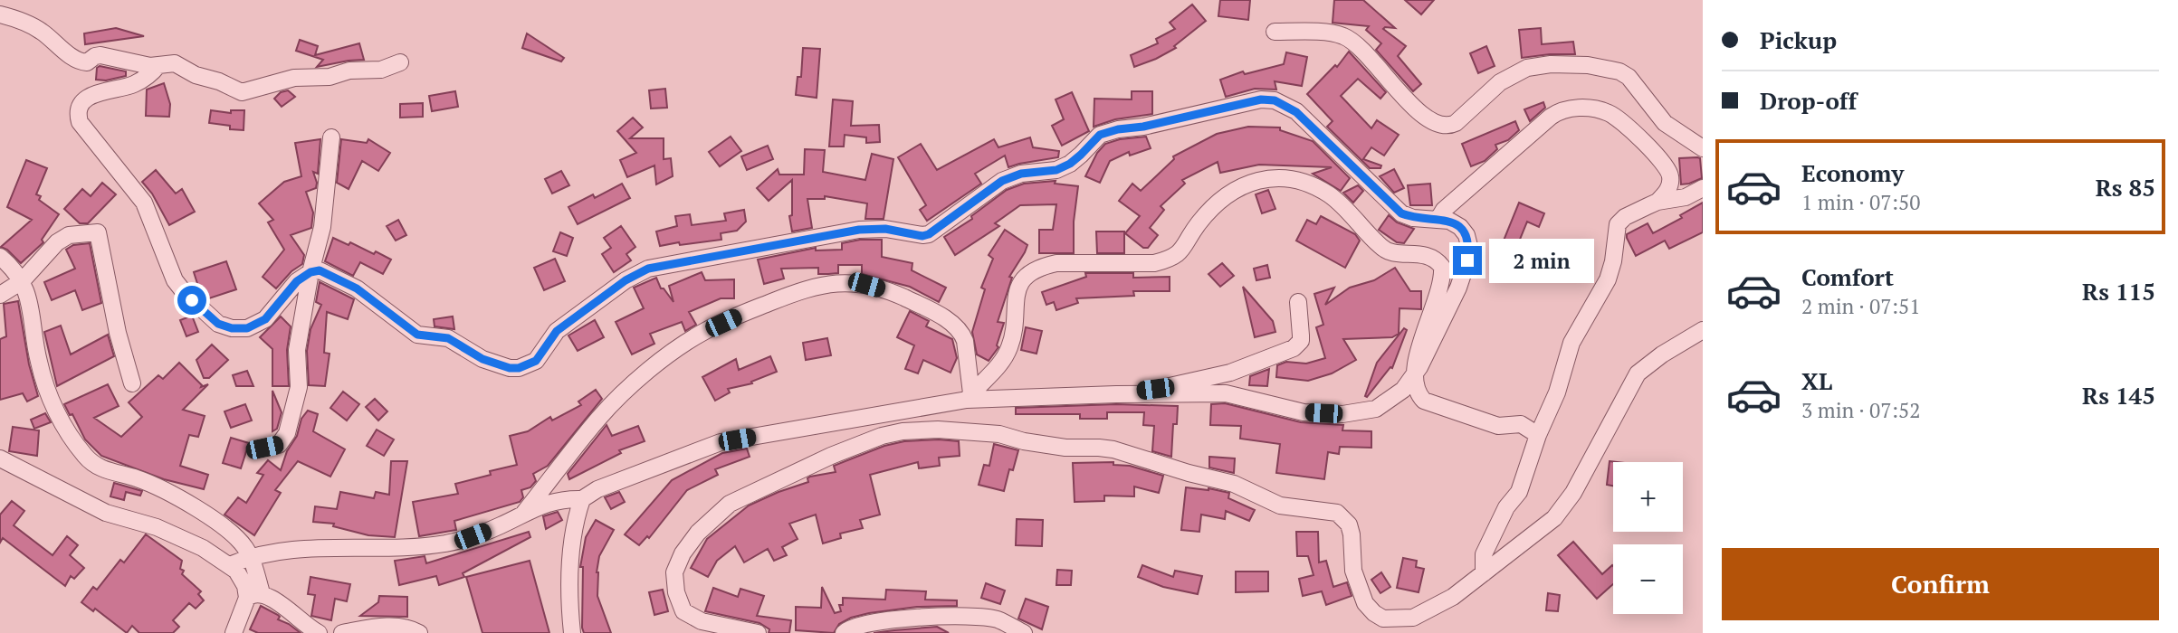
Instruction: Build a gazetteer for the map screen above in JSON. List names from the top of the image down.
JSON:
{
  "page": {
    "banner": ["Pickup", "Drop-off"],
    "list": [
      {
        "name": "Economy",
        "note": "1 min · 07:50",
        "value": "Rs 85"
      },
      {
        "name": "Comfort",
        "note": "2 min · 07:51",
        "value": "Rs 115"
      },
      {
        "name": "XL",
        "note": "3 min · 07:52",
        "value": "Rs 145"
      }
    ],
    "bubble": "2 min",
    "map_buttons": ["+", "−"],
    "buttons": "Confirm"
  }
}
